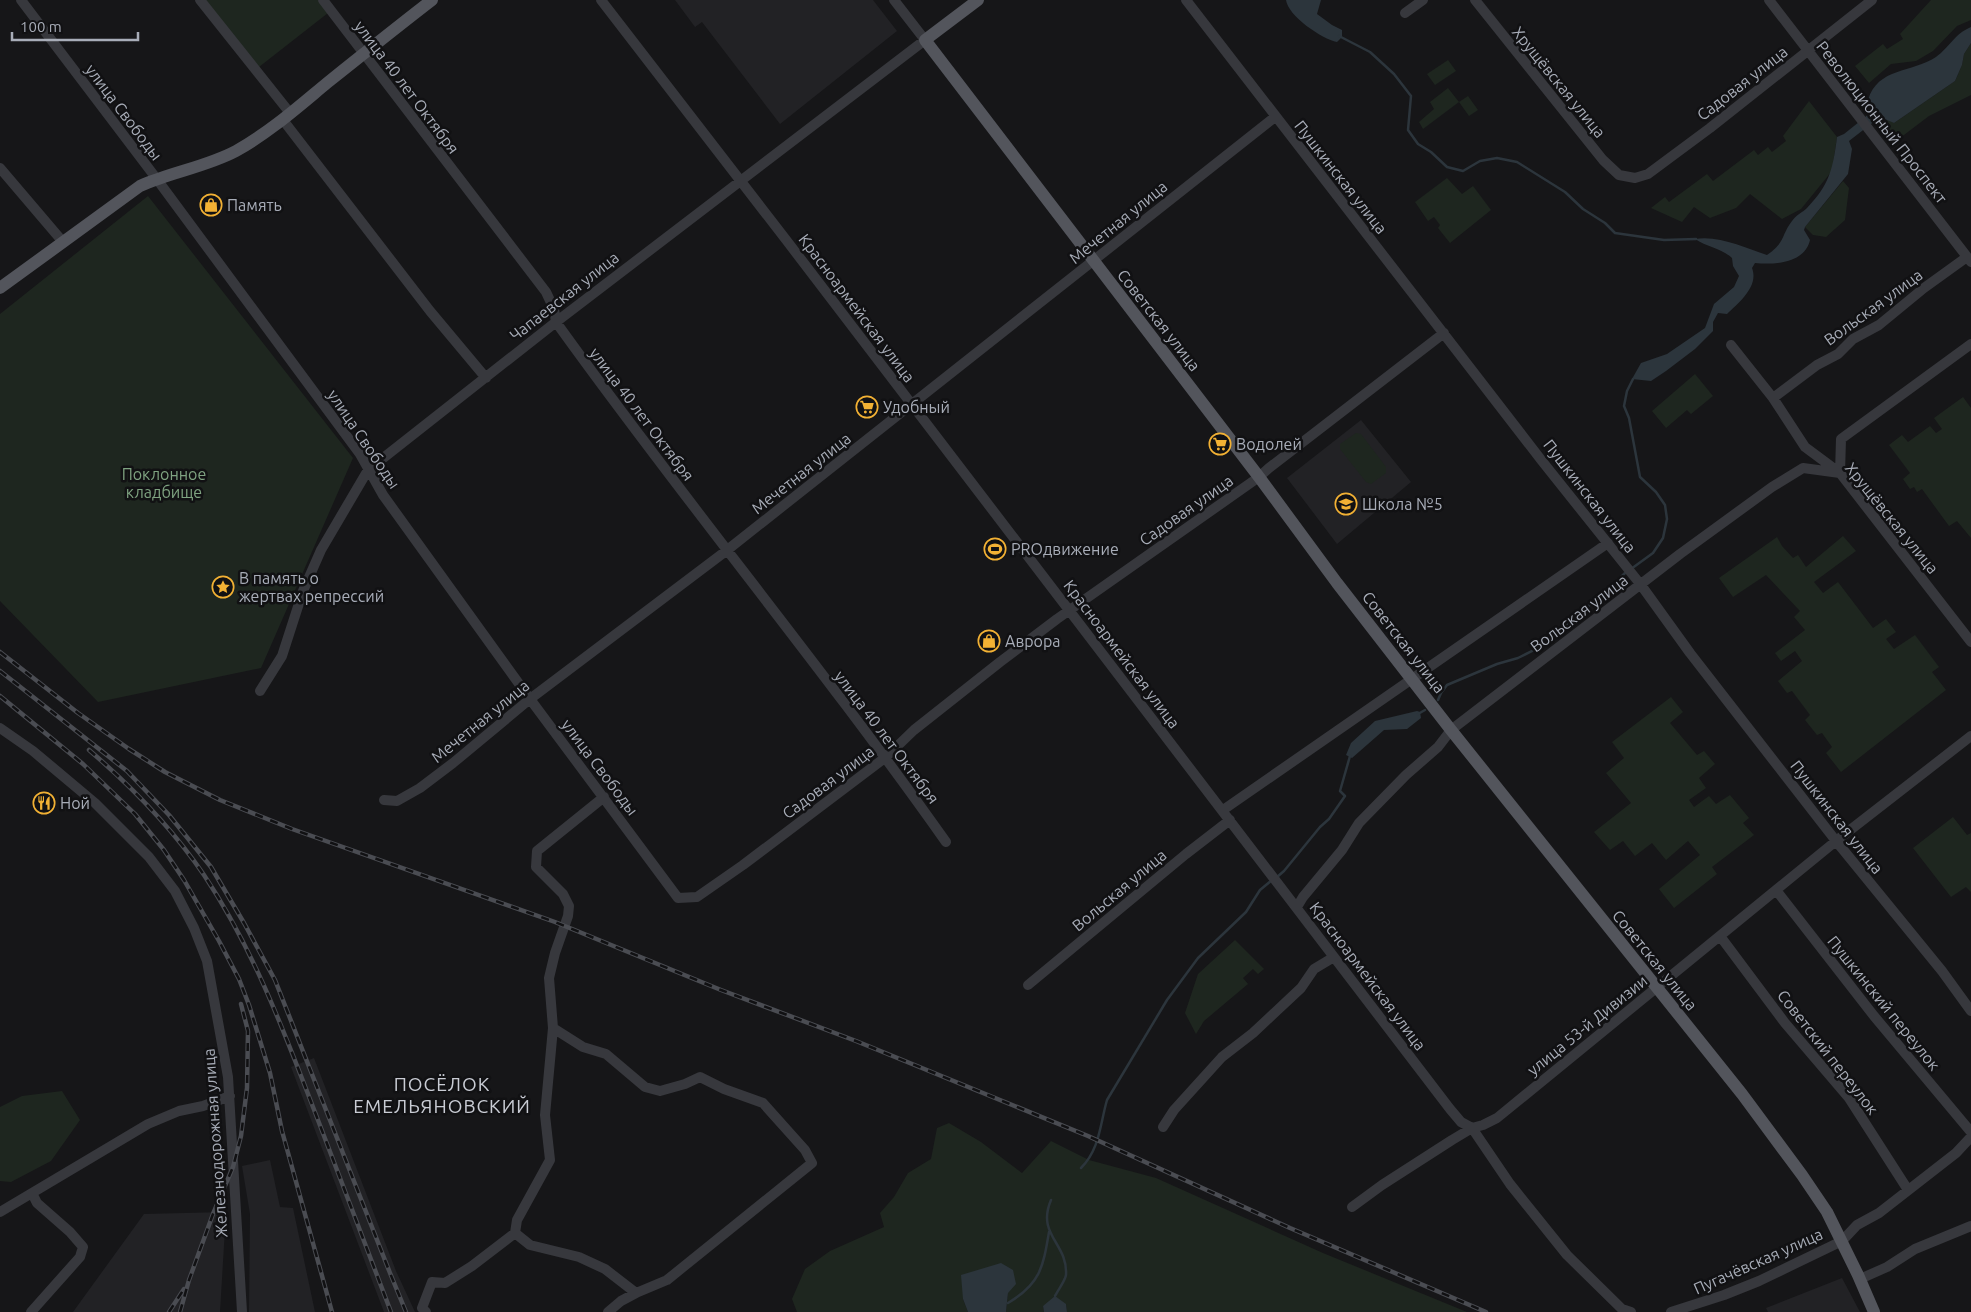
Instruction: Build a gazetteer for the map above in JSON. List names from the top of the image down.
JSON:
{
  "streets": {
    "main road": ["Чапаевская улица", "Советская улица"],
    "street": [
      "Хрущёвская улица",
      "Садовая улица",
      "улица 40 лет Октября",
      "улица Свободы",
      "Революционный Проспект",
      "Пушкинская улица",
      "Мечетная улица",
      "Вольская улица",
      "Красноармейская улица",
      "Пушкинский переулок",
      "улица 53-й Дивизии",
      "Советский переулок",
      "Железнодорожная улица",
      "Пугачёвская улица"
    ]
  },
  "crossings": [
    ["Хрущёвская улица", "Садовая улица"],
    ["Хрущёвская улица", "Вольская улица"],
    ["Садовая улица", "улица 40 лет Октября"],
    ["Садовая улица", "улица Свободы"],
    ["Садовая улица", "Революционный Проспект"],
    ["Садовая улица", "Пушкинская улица"],
    ["Садовая улица", "Красноармейская улица"],
    ["Садовая улица", "Советская улица"],
    ["улица 40 лет Октября", "Мечетная улица"],
    ["улица 40 лет Октября", "Чапаевская улица"],
    ["улица Свободы", "Мечетная улица"],
    ["улица Свободы", "Чапаевская улица"],
    ["Революционный Проспект", "Вольская улица"],
    ["Пушкинская улица", "Мечетная улица"],
    ["Пушкинская улица", "Вольская улица"],
    ["Пушкинская улица", "улица 53-й Дивизии"],
    ["Мечетная улица", "Красноармейская улица"],
    ["Мечетная улица", "Советская улица"],
    ["Чапаевская улица", "Красноармейская улица"],
    ["Чапаевская улица", "Советская улица"],
    ["Вольская улица", "Красноармейская улица"],
    ["Вольская улица", "Советская улица"],
    ["Красноармейская улица", "улица 53-й Дивизии"],
    ["Советская улица", "улица 53-й Дивизии"],
    ["Советская улица", "Пугачёвская улица"],
    ["Пушкинский переулок", "улица 53-й Дивизии"],
    ["улица 53-й Дивизии", "Советский переулок"],
    ["Советский переулок", "Пугачёвская улица"]
  ],
  "districts": ["ПОСЁЛОК ЕМЕЛЬЯНОВСКИЙ"],
  "parks": ["Поклонное кладбище"],
  "places": {
    "shop": ["Память", "Аврора"],
    "supermarket": ["Удобный", "Водолей"],
    "school or university": ["Школа №5"],
    "sports": ["PROдвижение"],
    "place": ["В память о жертвах репрессий"],
    "restaurant": ["Ной"]
  },
  "scale_bar": "100 m"
}
